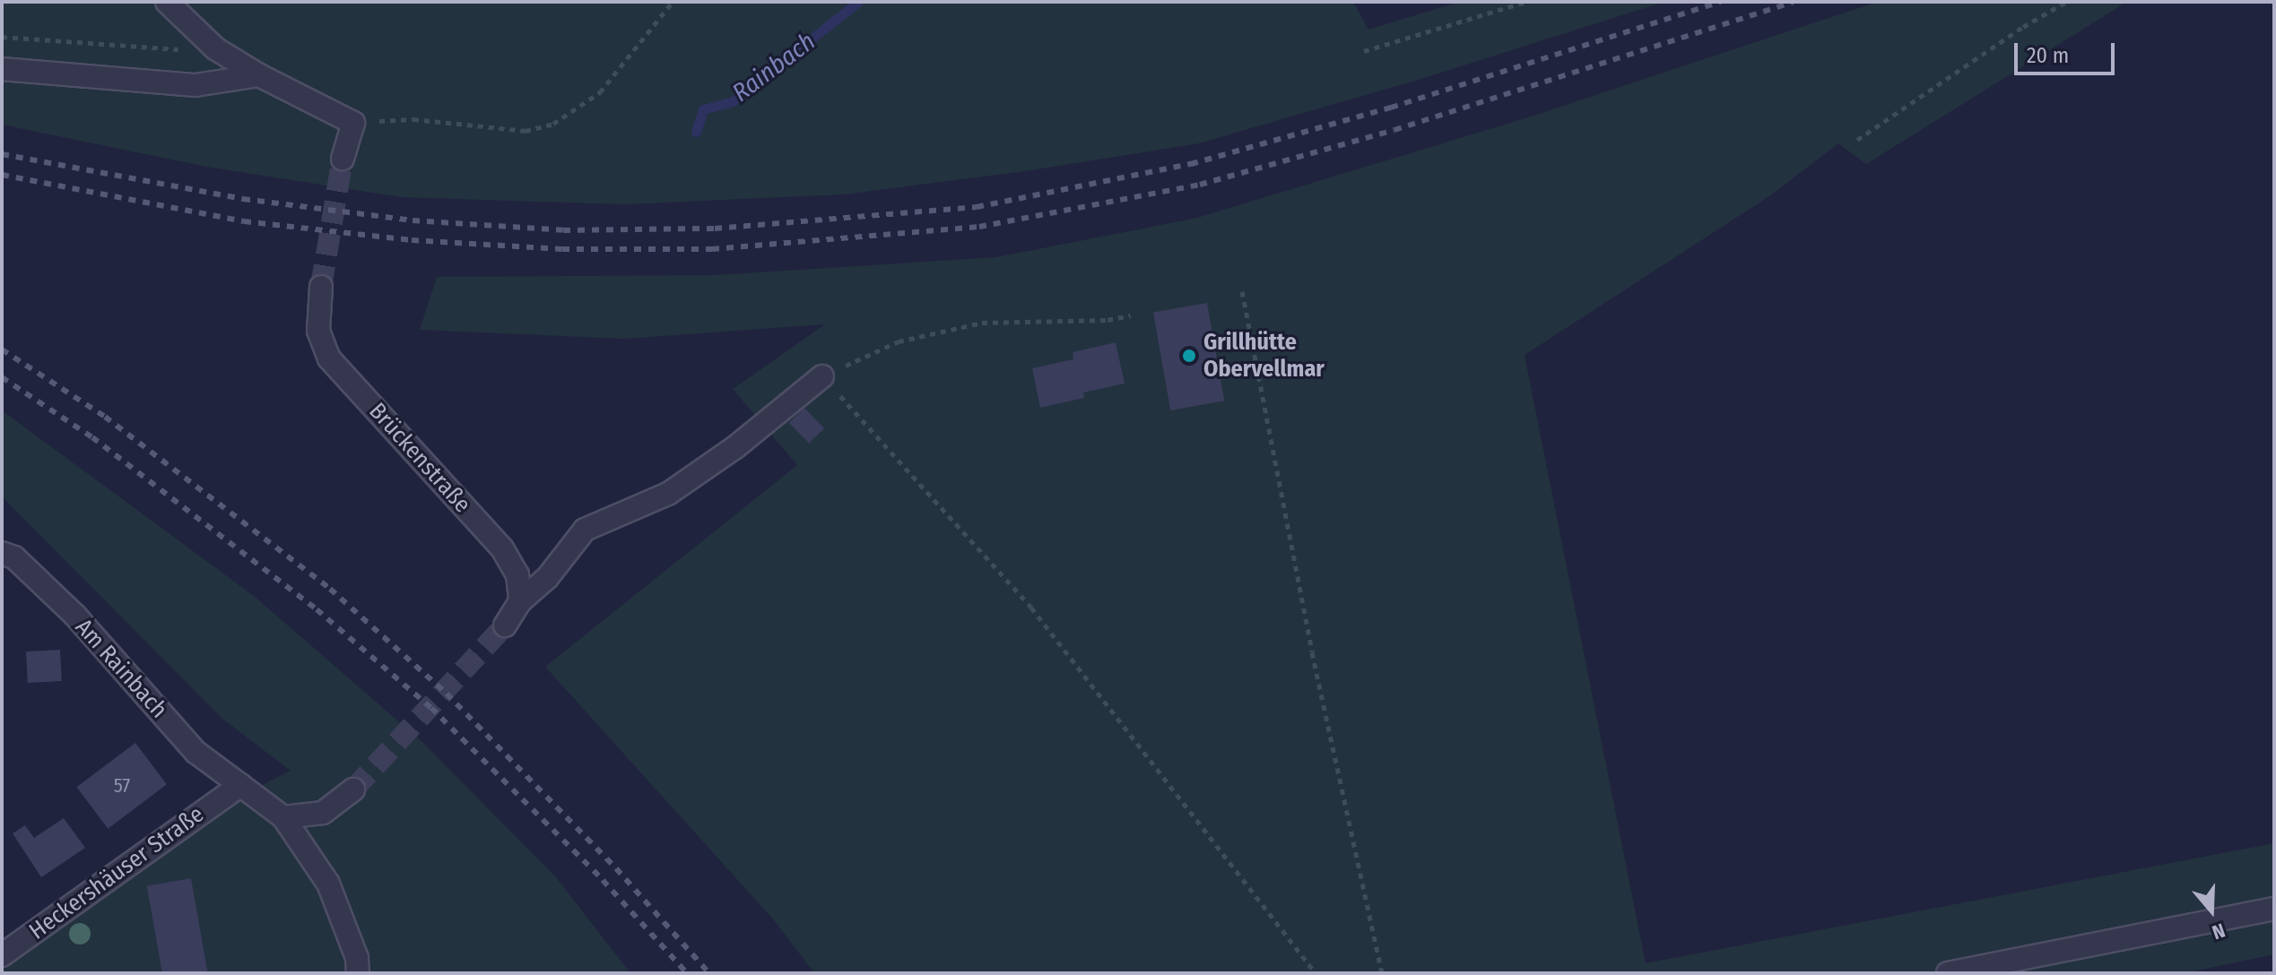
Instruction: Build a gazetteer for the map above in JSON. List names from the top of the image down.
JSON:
{
  "streets": {
    "street": ["Brückenstraße", "Am Rainbach", "Heckershäuser Straße"]
  },
  "crossings": [
    ["Am Rainbach", "Heckershäuser Straße"]
  ],
  "water": ["Rainbach"],
  "places": ["Grillhütte Obervellmar"],
  "house_numbers": ["57"],
  "scale_bar": "20 m",
  "north": "bottom"
}
